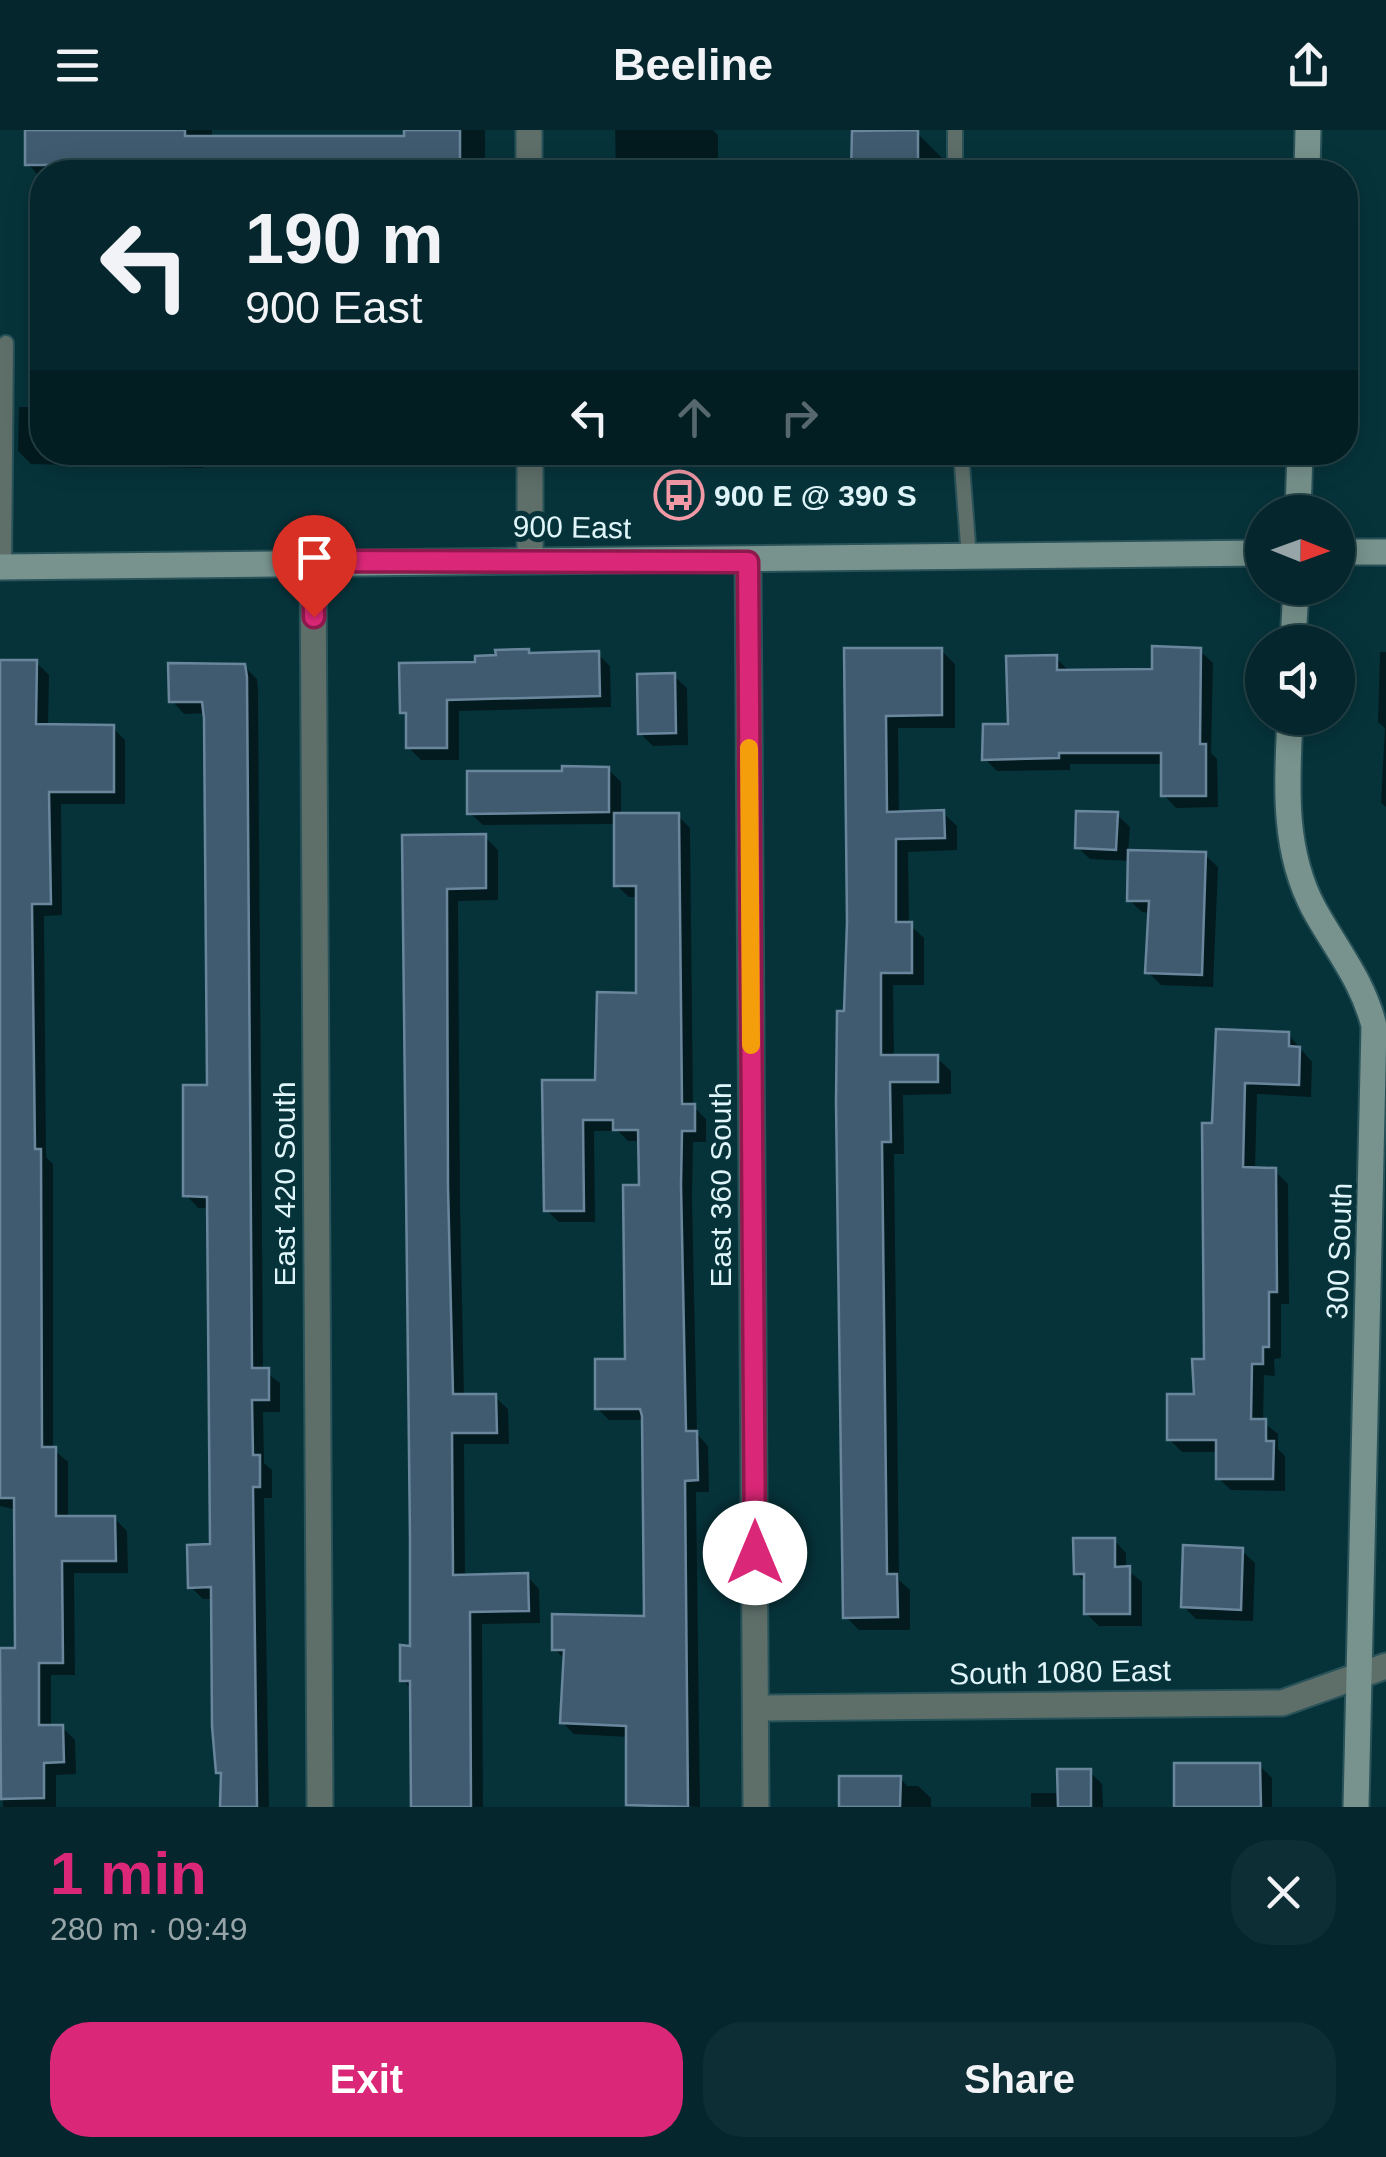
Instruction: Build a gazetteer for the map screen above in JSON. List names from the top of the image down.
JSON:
{
  "streets": {
    "main road": ["900 East", "300 South"],
    "street": ["East 420 South", "East 360 South", "South 1080 East"]
  },
  "crossings": [
    ["900 East", "East 420 South"],
    ["900 East", "East 360 South"],
    ["East 360 South", "South 1080 East"],
    ["300 South", "South 1080 East"]
  ],
  "places": {
    "bus stop": ["900 E @ 390 S"]
  },
  "north": "right",
  "page": {
    "header": "Beeline",
    "turn": ["190 m", "900 East"],
    "heading": ["1 min", "280 m · 09:49"],
    "buttons": ["Exit", "Share"]
  }
}
